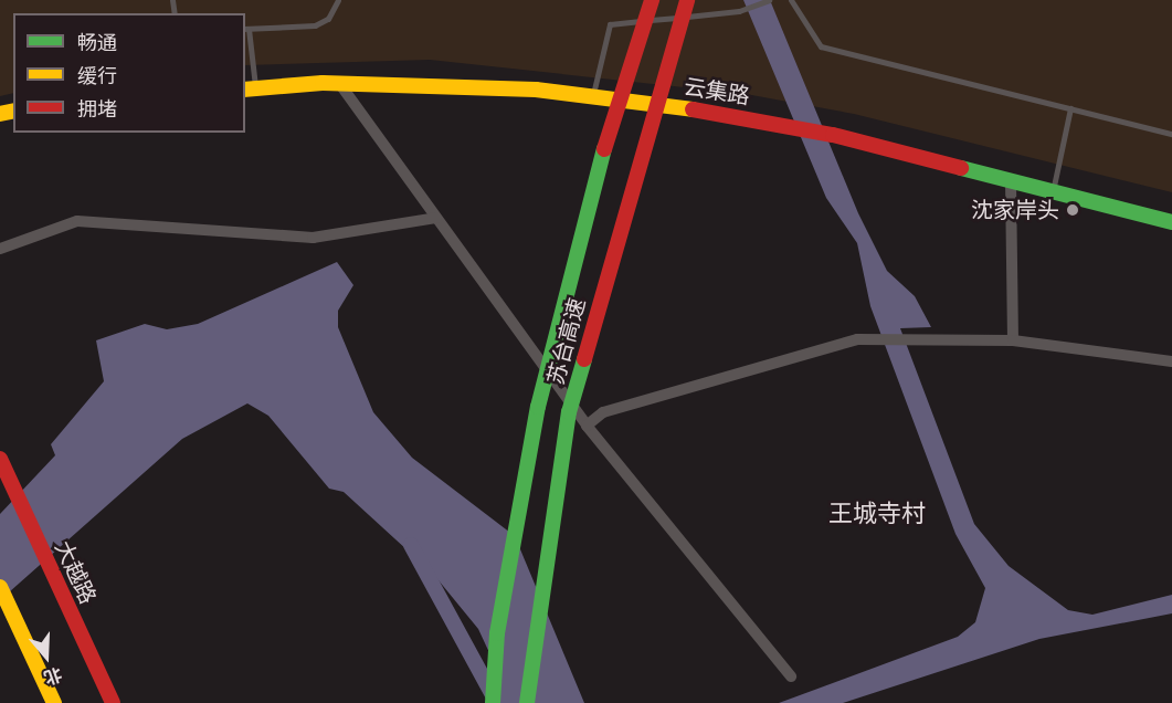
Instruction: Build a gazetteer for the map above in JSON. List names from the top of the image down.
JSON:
{
  "streets": {
    "main road": ["云集路", "苏台高速", "大越路"]
  },
  "districts": ["王城寺村"],
  "places": ["沈家岸头"],
  "legend": ["畅通", "缓行", "拥堵"],
  "north": "bottom"
}
